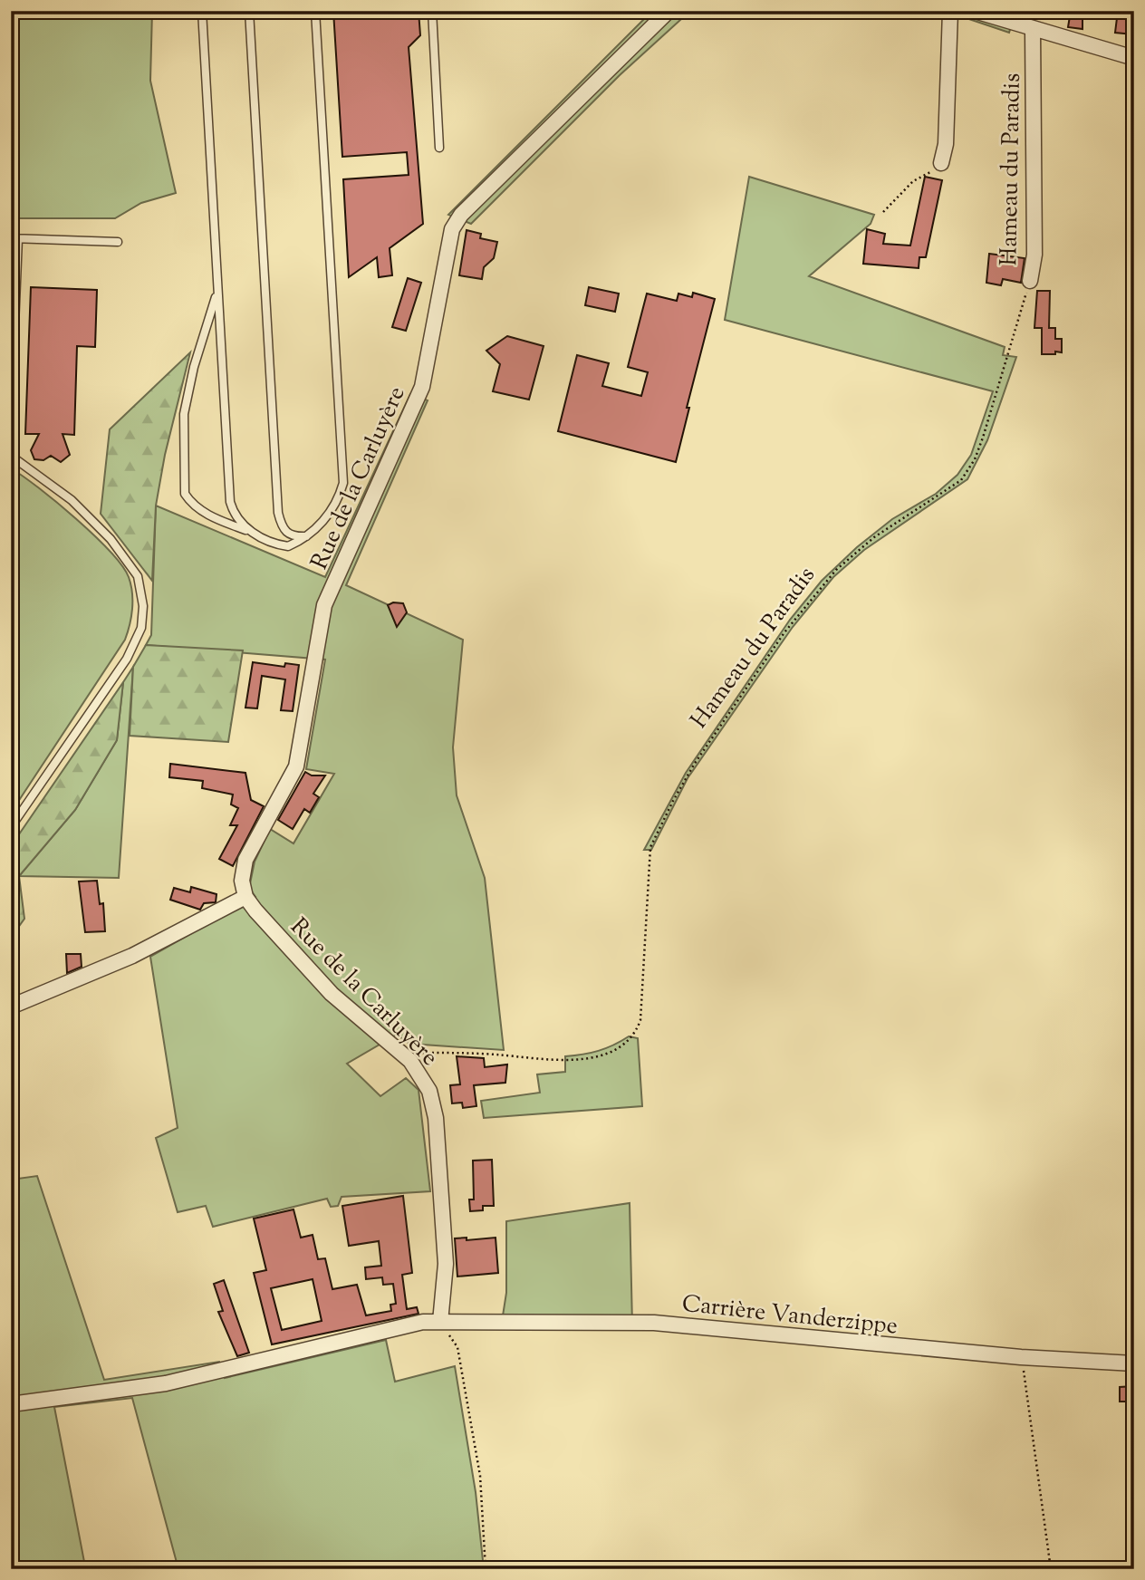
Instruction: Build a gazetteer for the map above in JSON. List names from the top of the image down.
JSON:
{
  "streets": {
    "street": ["Hameau du Paradis", "Rue de la Carluyère", "Carrière Vanderzippe"]
  },
  "crossings": [
    ["Hameau du Paradis", "Rue de la Carluyère"],
    ["Rue de la Carluyère", "Carrière Vanderzippe"]
  ]
}
